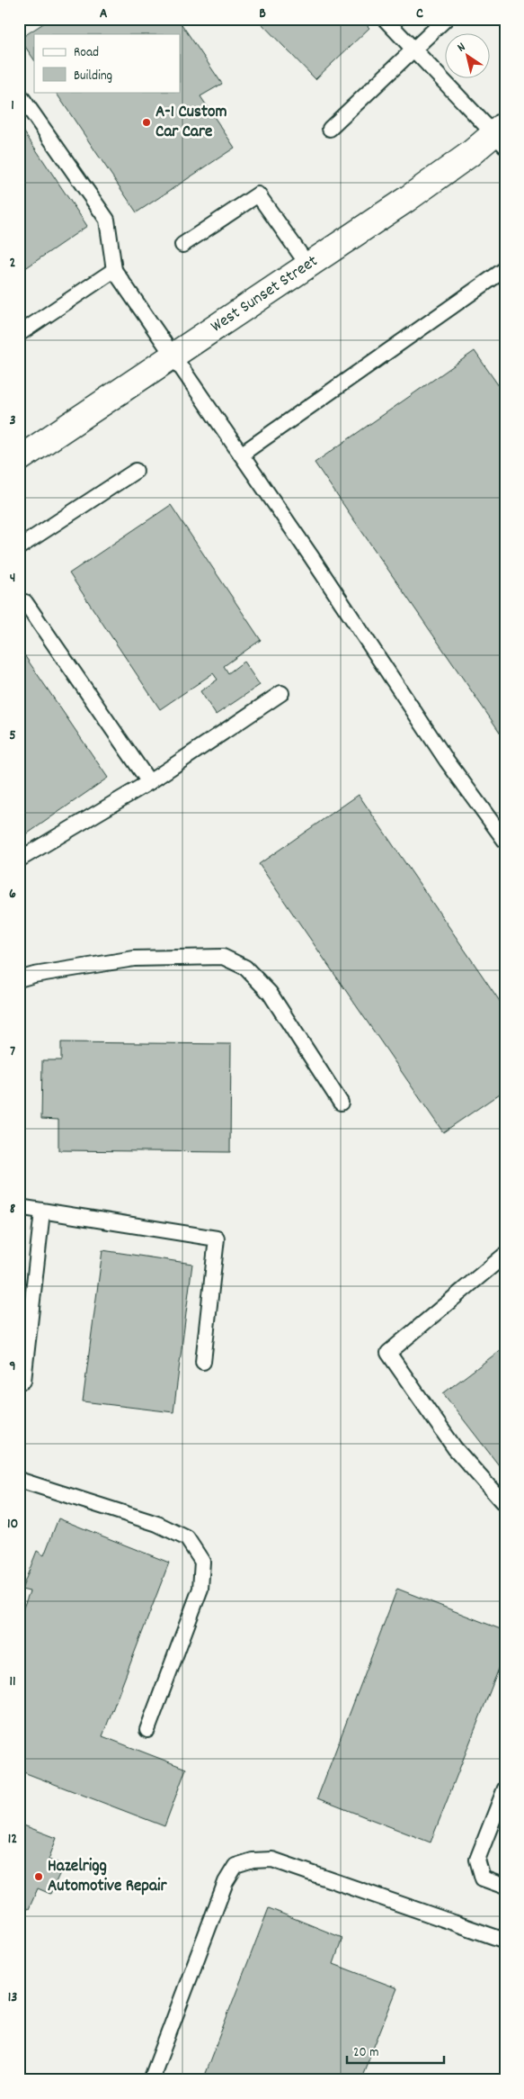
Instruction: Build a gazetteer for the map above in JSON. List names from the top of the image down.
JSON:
{
  "streets": {
    "street": ["West Sunset Street"]
  },
  "places": ["A-1 Custom Car Care", "Hazelrigg Automotive Repair"],
  "legend": ["Road", "Building"],
  "scale_bar": "20 m",
  "north": "top left",
  "grid": {
    "columns": ["A", "B", "C"],
    "rows": [
      "1",
      "2",
      "3",
      "4",
      "5",
      "6",
      "7",
      "8",
      "9",
      "10",
      "11",
      "12",
      "13"
    ]
  }
}
